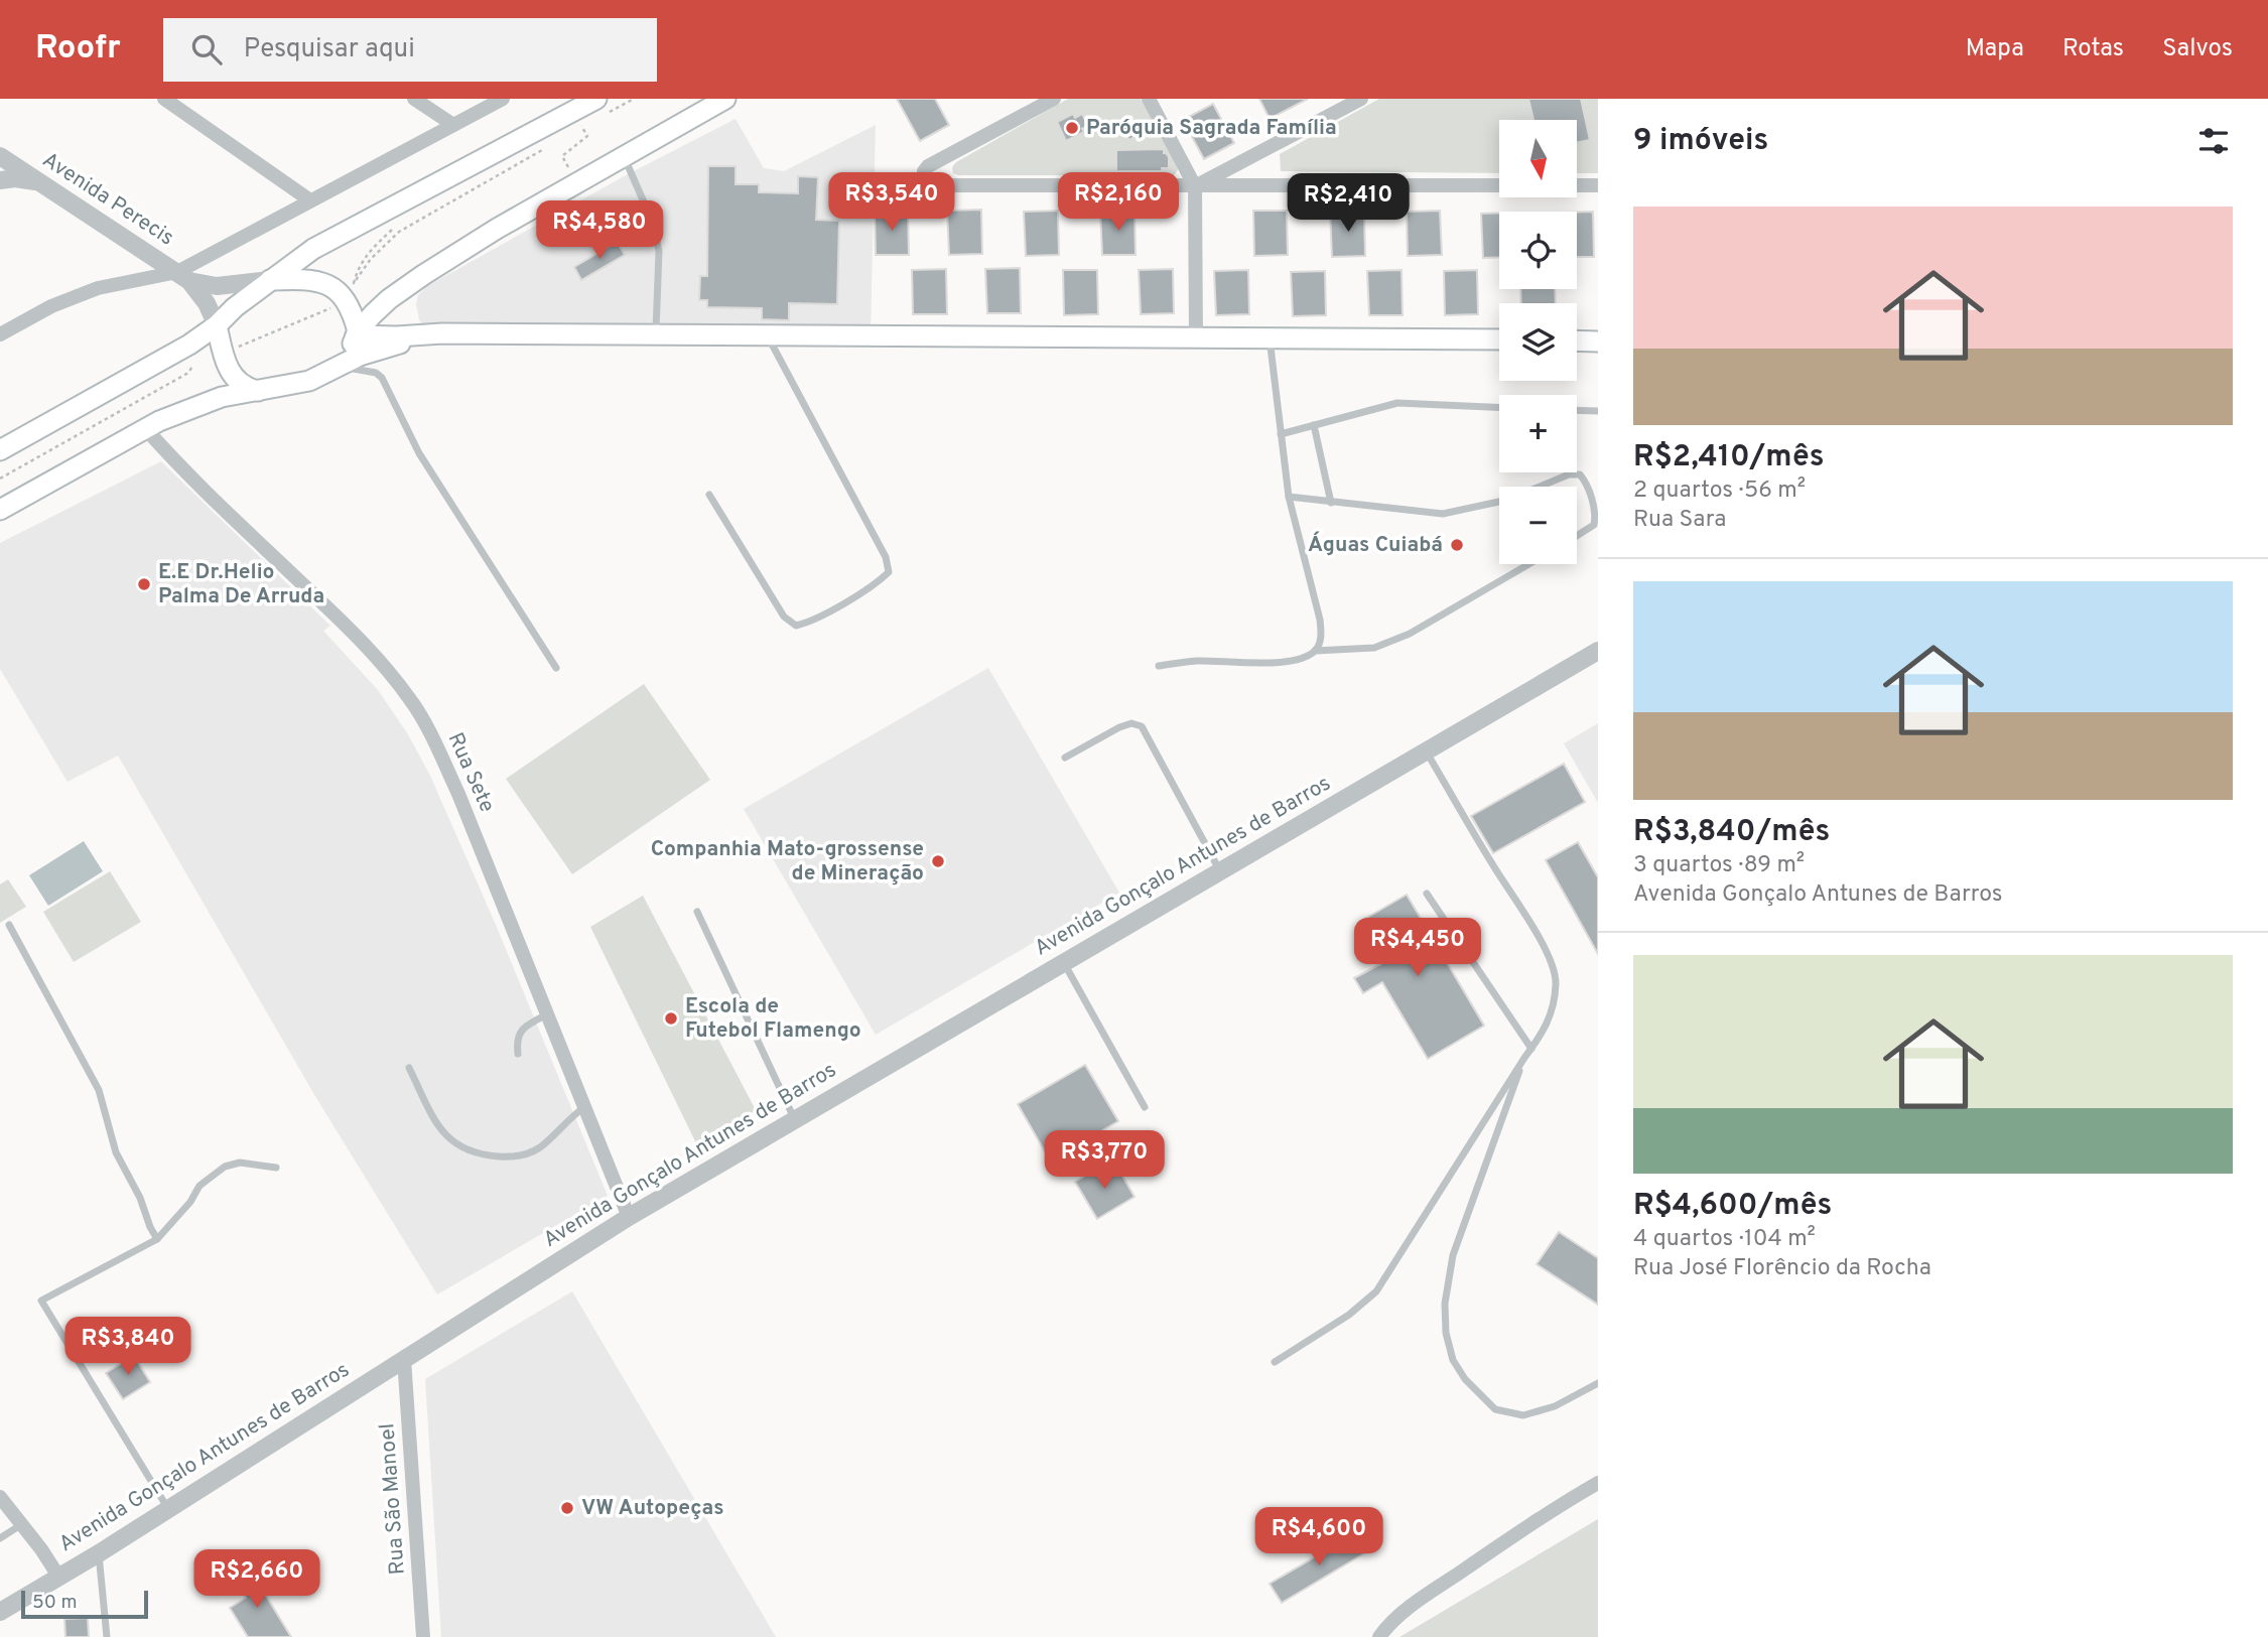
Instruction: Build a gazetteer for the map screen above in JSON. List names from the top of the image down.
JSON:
{
  "streets": {
    "street": [
      "Avenida Perecis",
      "Rua Sete",
      "Avenida Gonçalo Antunes de Barros",
      "Rua São Manoel"
    ]
  },
  "crossings": [
    ["Rua Sete", "Avenida Gonçalo Antunes de Barros"],
    ["Avenida Gonçalo Antunes de Barros", "Rua São Manoel"]
  ],
  "places": [
    "Paróquia Sagrada Família",
    "Águas Cuiabá",
    "E.E Dr.Helio Palma De Arruda",
    "Companhia Mato-grossense de Mineração",
    "Escola de Futebol Flamengo",
    "VW Autopeças"
  ],
  "scale_bar": "50 m",
  "north": "bottom",
  "page": {
    "header": "Roofr",
    "search": "Pesquisar aqui",
    "nav": ["Mapa", "Rotas", "Salvos"],
    "heading": "9 imóveis",
    "map_buttons": ["+", "−"],
    "price": [
      "R$3,540",
      "R$2,160",
      "R$2,410",
      "R$4,580",
      "R$4,450",
      "R$3,770",
      "R$3,840",
      "R$4,600",
      "R$2,660"
    ],
    "list": [
      {
        "name": "R$2,410/mês",
        "note": "2 quartos · 56 m² · Rua Sara"
      },
      {
        "name": "R$3,840/mês",
        "note": "3 quartos · 89 m² · Avenida Gonçalo Antunes de Barros"
      },
      {
        "name": "R$4,600/mês",
        "note": "4 quartos · 104 m² · Rua José Florêncio da Rocha"
      }
    ],
    "scale": "50 m"
  }
}
